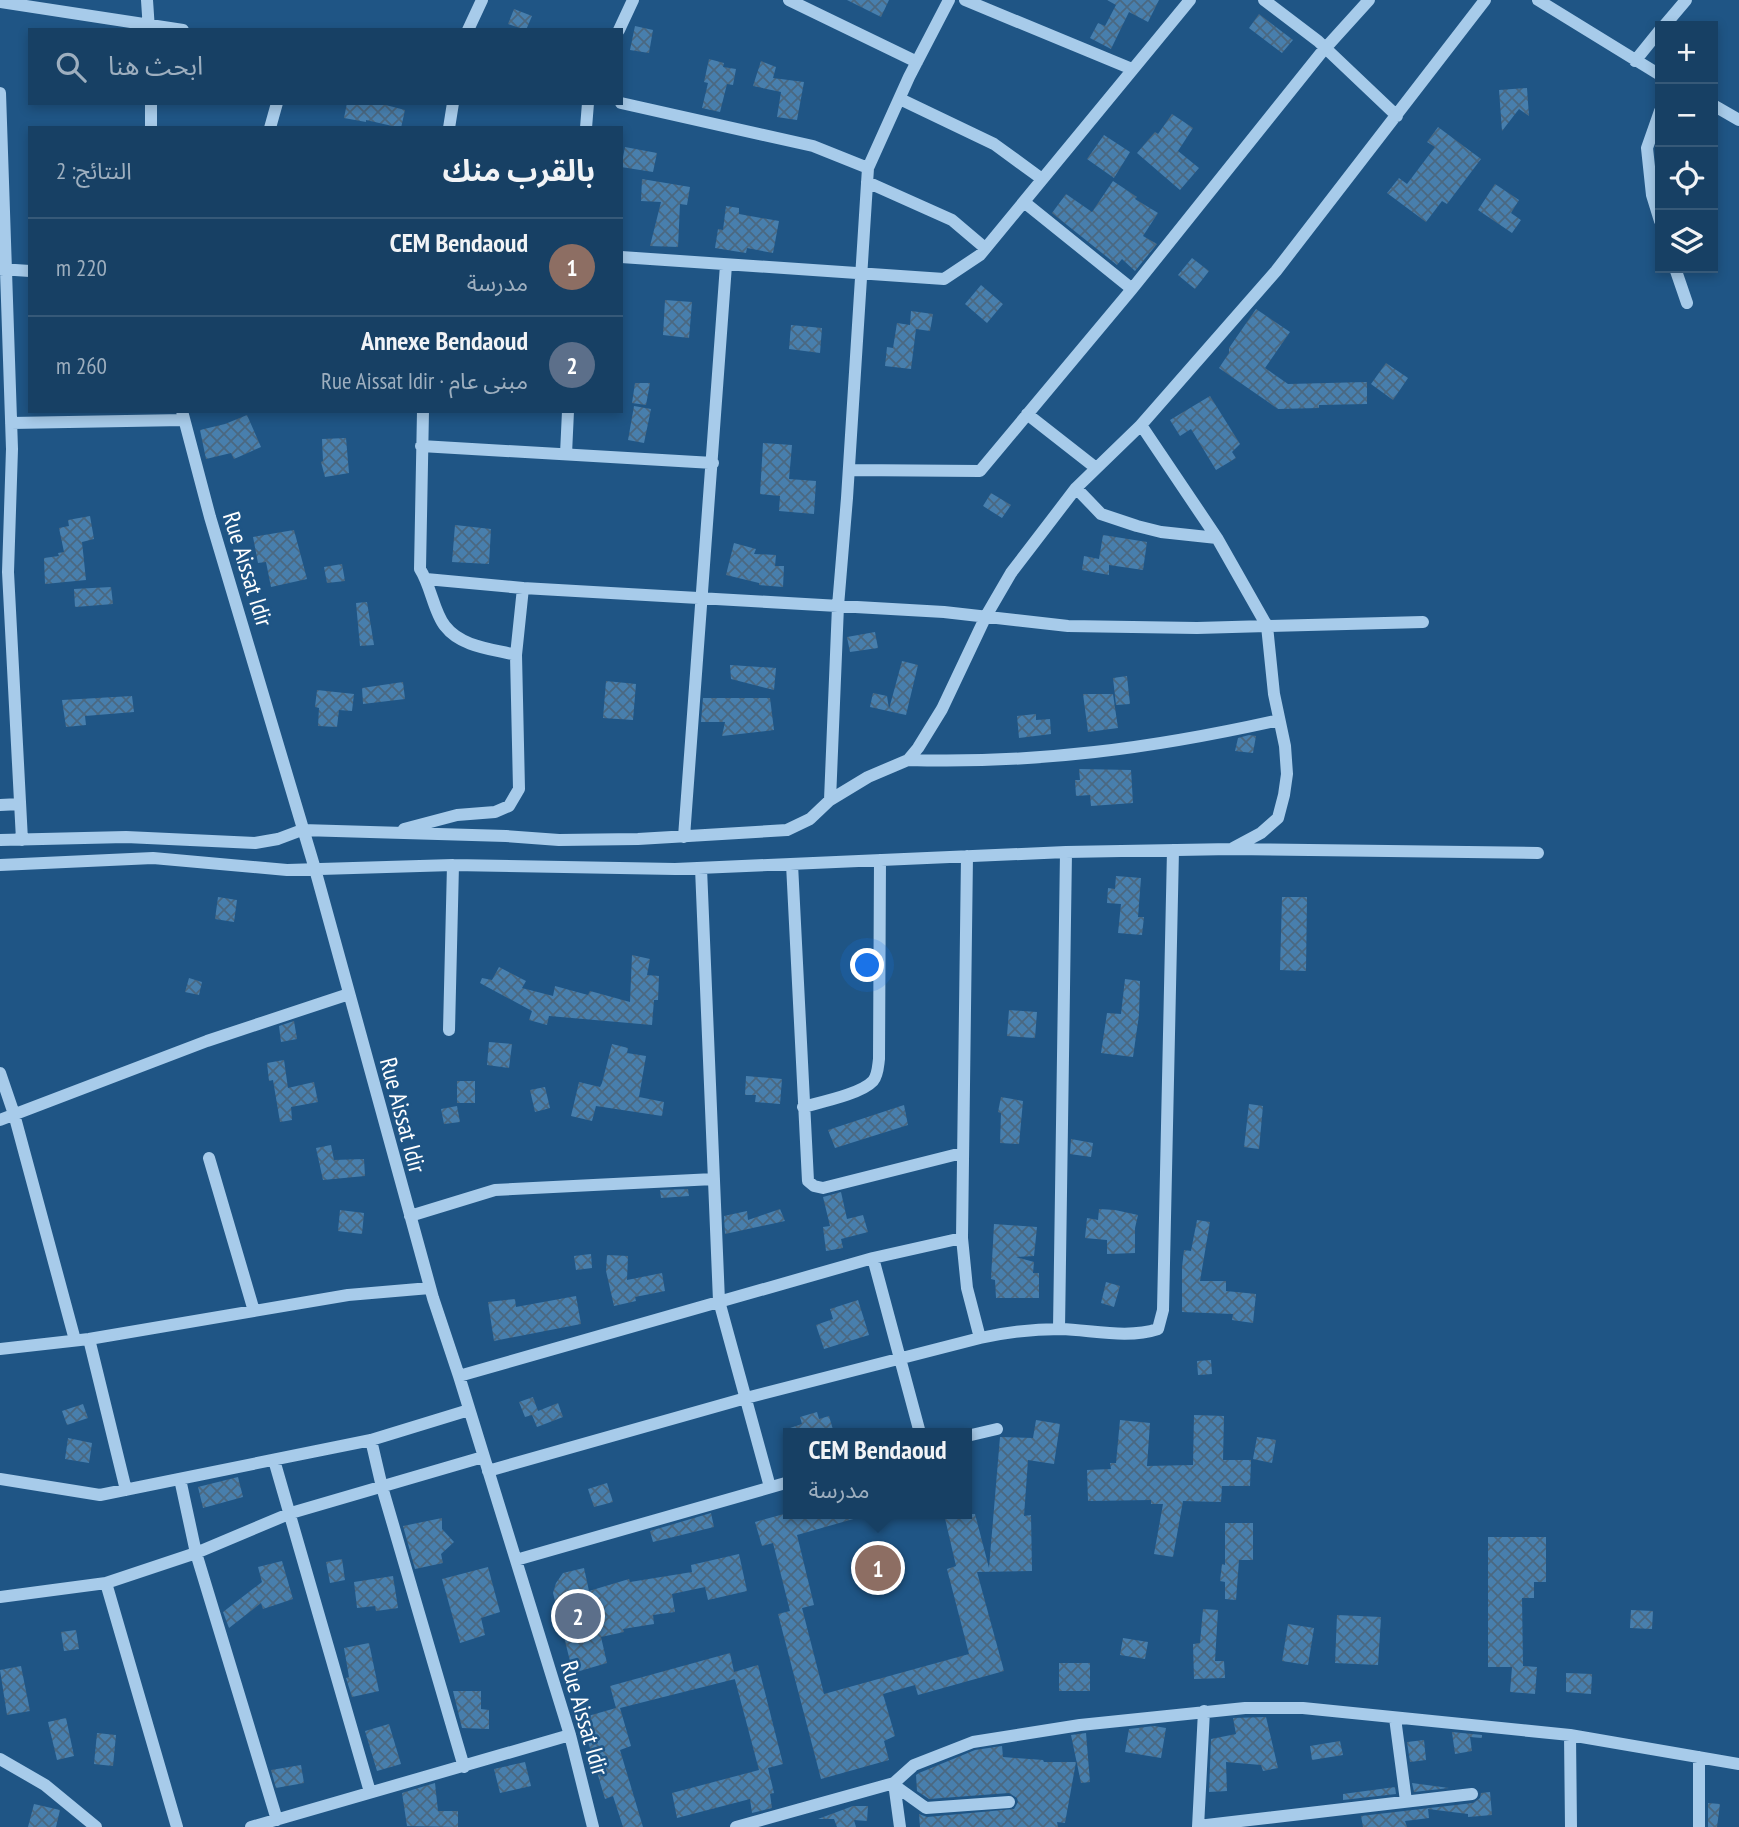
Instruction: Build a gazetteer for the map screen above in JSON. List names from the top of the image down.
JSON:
{
  "streets": {
    "street": ["Rue Aissat Idir"]
  },
  "page": {
    "map_buttons": ["+", "−"],
    "search": "ابحث هنا",
    "heading": ["بالقرب منك", "النتائج: 2"],
    "list": [
      {
        "mark": "1",
        "name": "CEM Bendaoud",
        "note": "مدرسة",
        "value": "220 m"
      },
      {
        "mark": "2",
        "name": "Annexe Bendaoud",
        "note": "مبنى عام · Rue Aissat Idir",
        "value": "260 m"
      }
    ],
    "popup": ["CEM Bendaoud", "مدرسة"],
    "pins": ["1", "2"]
  }
}
